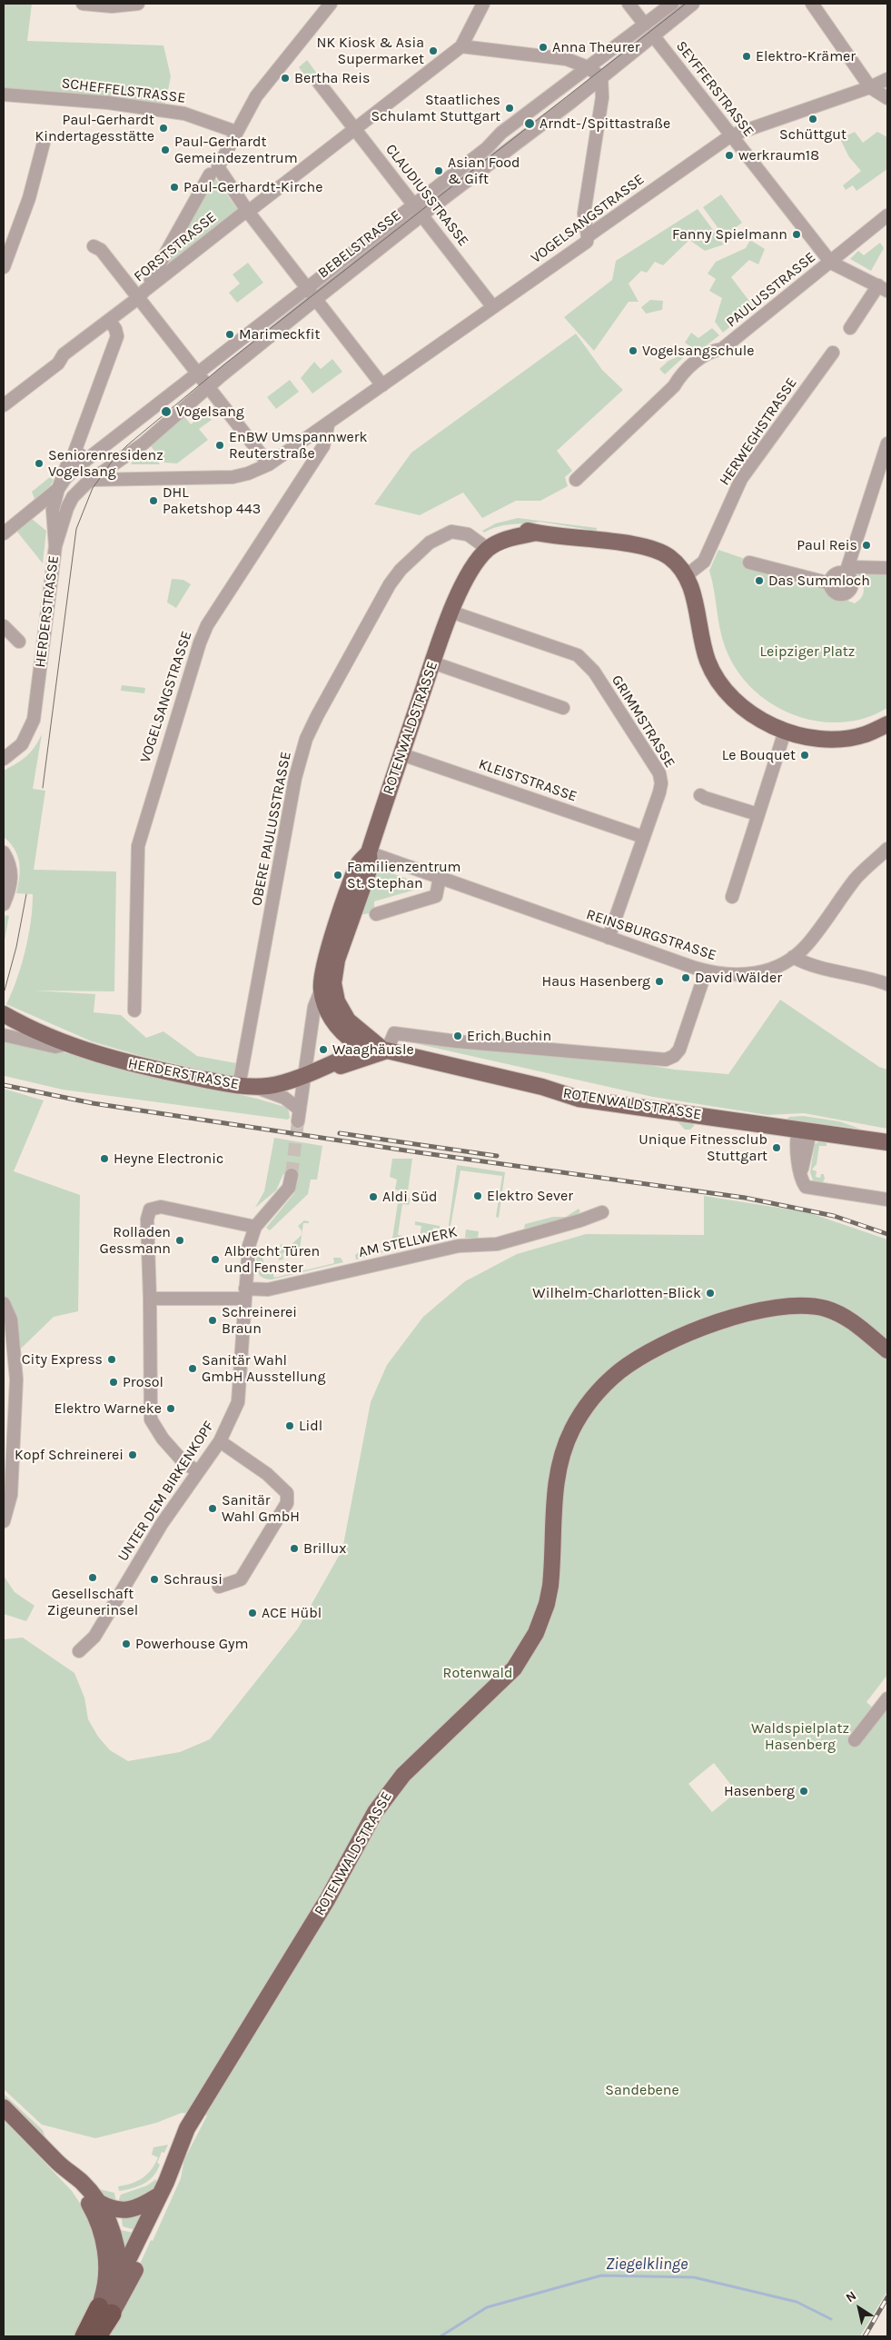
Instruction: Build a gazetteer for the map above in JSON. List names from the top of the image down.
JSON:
{
  "streets": {
    "highway": ["ROTENWALDSTRASSE"],
    "main road": ["HERDERSTRASSE"],
    "street": [
      "SEYFFERSTRASSE",
      "SCHEFFELSTRASSE",
      "CLAUDIUSSTRASSE",
      "VOGELSANGSTRASSE",
      "BEBELSTRASSE",
      "FORSTSTRASSE",
      "PAULUSSTRASSE",
      "HERWEGHSTRASSE",
      "GRIMMSTRASSE",
      "KLEISTSTRASSE",
      "OBERE PAULUSSTRASSE",
      "REINSBURGSTRASSE",
      "AM STELLWERK",
      "UNTER DEM BIRKENKOPF"
    ]
  },
  "crossings": [
    ["SEYFFERSTRASSE", "VOGELSANGSTRASSE"],
    ["SEYFFERSTRASSE", "BEBELSTRASSE"],
    ["SEYFFERSTRASSE", "PAULUSSTRASSE"],
    ["CLAUDIUSSTRASSE", "VOGELSANGSTRASSE"],
    ["CLAUDIUSSTRASSE", "BEBELSTRASSE"],
    ["CLAUDIUSSTRASSE", "FORSTSTRASSE"],
    ["VOGELSANGSTRASSE", "BEBELSTRASSE"],
    ["BEBELSTRASSE", "HERDERSTRASSE"],
    ["HERWEGHSTRASSE", "ROTENWALDSTRASSE"],
    ["HERDERSTRASSE", "ROTENWALDSTRASSE"],
    ["HERDERSTRASSE", "OBERE PAULUSSTRASSE"],
    ["GRIMMSTRASSE", "ROTENWALDSTRASSE"],
    ["GRIMMSTRASSE", "KLEISTSTRASSE"],
    ["GRIMMSTRASSE", "REINSBURGSTRASSE"],
    ["ROTENWALDSTRASSE", "KLEISTSTRASSE"],
    ["ROTENWALDSTRASSE", "OBERE PAULUSSTRASSE"],
    ["ROTENWALDSTRASSE", "REINSBURGSTRASSE"],
    ["AM STELLWERK", "UNTER DEM BIRKENKOPF"]
  ],
  "water": ["Ziegelklinge"],
  "parks": [
    "Leipziger Platz",
    "Rotenwald",
    "Waldspielplatz Hasenberg",
    "Sandebene"
  ],
  "places": [
    "Anna Theurer",
    "NK Kiosk & Asia Supermarket",
    "Elektro-Krämer",
    "Bertha Reis",
    "Staatliches Schulamt Stuttgart",
    "Schüttgut",
    "Arndt-/Spittastraße",
    "Paul-Gerhardt Kindertagesstätte",
    "Paul-Gerhardt Gemeindezentrum",
    "werkraum18",
    "Asian Food & Gift",
    "Paul-Gerhardt-Kirche",
    "Fanny Spielmann",
    "Marimeckfit",
    "Vogelsangschule",
    "Vogelsang",
    "EnBW Umspannwerk Reuterstraße",
    "Seniorenresidenz Vogelsang",
    "DHL Paketshop 443",
    "Paul Reis",
    "Das Summloch",
    "Le Bouquet",
    "Familienzentrum St. Stephan",
    "David Wälder",
    "Haus Hasenberg",
    "Erich Buchin",
    "Waaghäusle",
    "Unique Fitnessclub Stuttgart",
    "Heyne Electronic",
    "Elektro Sever",
    "Aldi Süd",
    "Rolladen Gessmann",
    "Albrecht Türen und Fenster",
    "Wilhelm-Charlotten-Blick",
    "Schreinerei Braun",
    "City Express",
    "Sanitär Wahl GmbH Ausstellung",
    "Prosol",
    "Elektro Warneke",
    "Lidl",
    "Kopf Schreinerei",
    "Sanitär Wahl GmbH",
    "Brillux",
    "Gesellschaft Zigeunerinsel",
    "Schrausi",
    "ACE Hübl",
    "Powerhouse Gym",
    "Hasenberg"
  ],
  "north": "top left"
}
